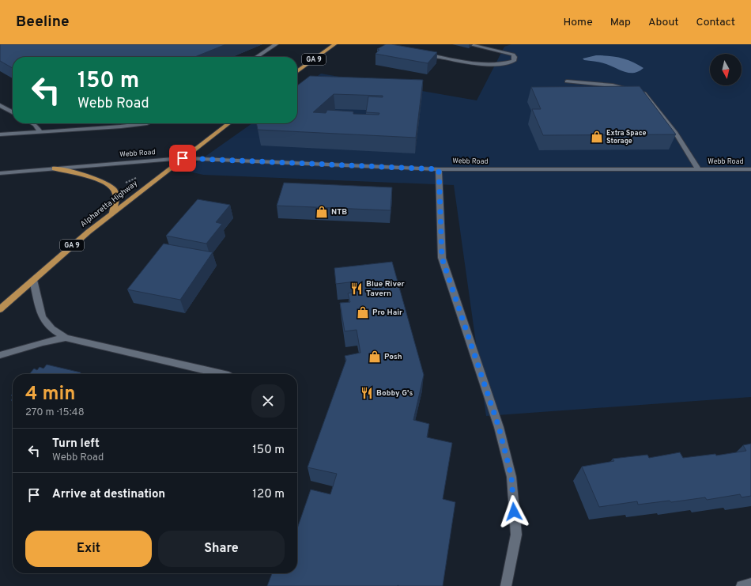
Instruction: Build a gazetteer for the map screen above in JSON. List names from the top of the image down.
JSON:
{
  "streets": {
    "main road": ["GA 9", "Alpharetta Highway"],
    "street": ["Webb Road"]
  },
  "crossings": [
    ["Webb Road", "Alpharetta Highway"]
  ],
  "places": {
    "shop": [
      "Extra Space Storage",
      "NTB",
      "Pro Hair",
      "Posh"
    ],
    "restaurant": ["Blue River Tavern", "Bobby G's"]
  },
  "north": "bottom",
  "page": {
    "header": "Beeline",
    "nav": [
      "Home",
      "Map",
      "About",
      "Contact"
    ],
    "turn": ["150 m", "Webb Road"],
    "heading": ["4 min", "270 m · 15:48"],
    "list": [
      {
        "name": "Turn left",
        "note": "Webb Road",
        "value": "150 m"
      },
      {
        "name": "Arrive at destination",
        "value": "120 m"
      }
    ],
    "buttons": ["Exit", "Share"]
  }
}
